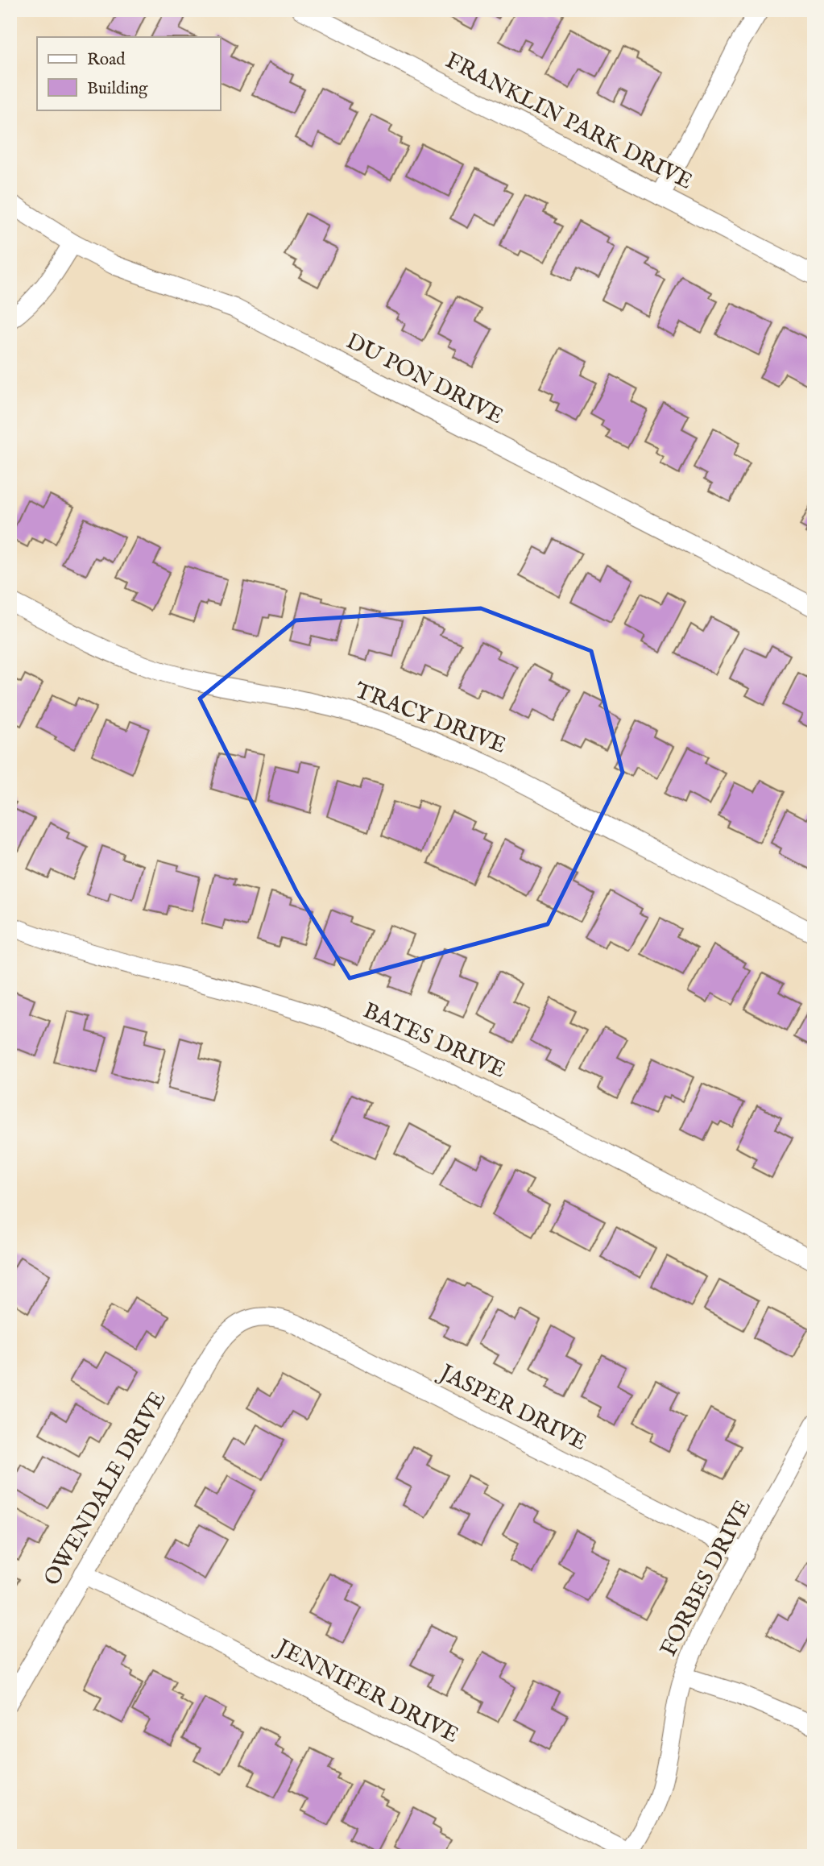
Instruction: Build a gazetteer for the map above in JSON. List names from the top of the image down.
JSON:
{
  "streets": {
    "street": [
      "FRANKLIN PARK DRIVE",
      "DU PON DRIVE",
      "TRACY DRIVE",
      "BATES DRIVE",
      "JASPER DRIVE",
      "OWENDALE DRIVE",
      "FORBES DRIVE",
      "JENNIFER DRIVE"
    ]
  },
  "crossings": [
    ["JASPER DRIVE", "OWENDALE DRIVE"],
    ["JASPER DRIVE", "FORBES DRIVE"],
    ["OWENDALE DRIVE", "JENNIFER DRIVE"],
    ["FORBES DRIVE", "JENNIFER DRIVE"]
  ],
  "legend": ["Road", "Building"]
}
